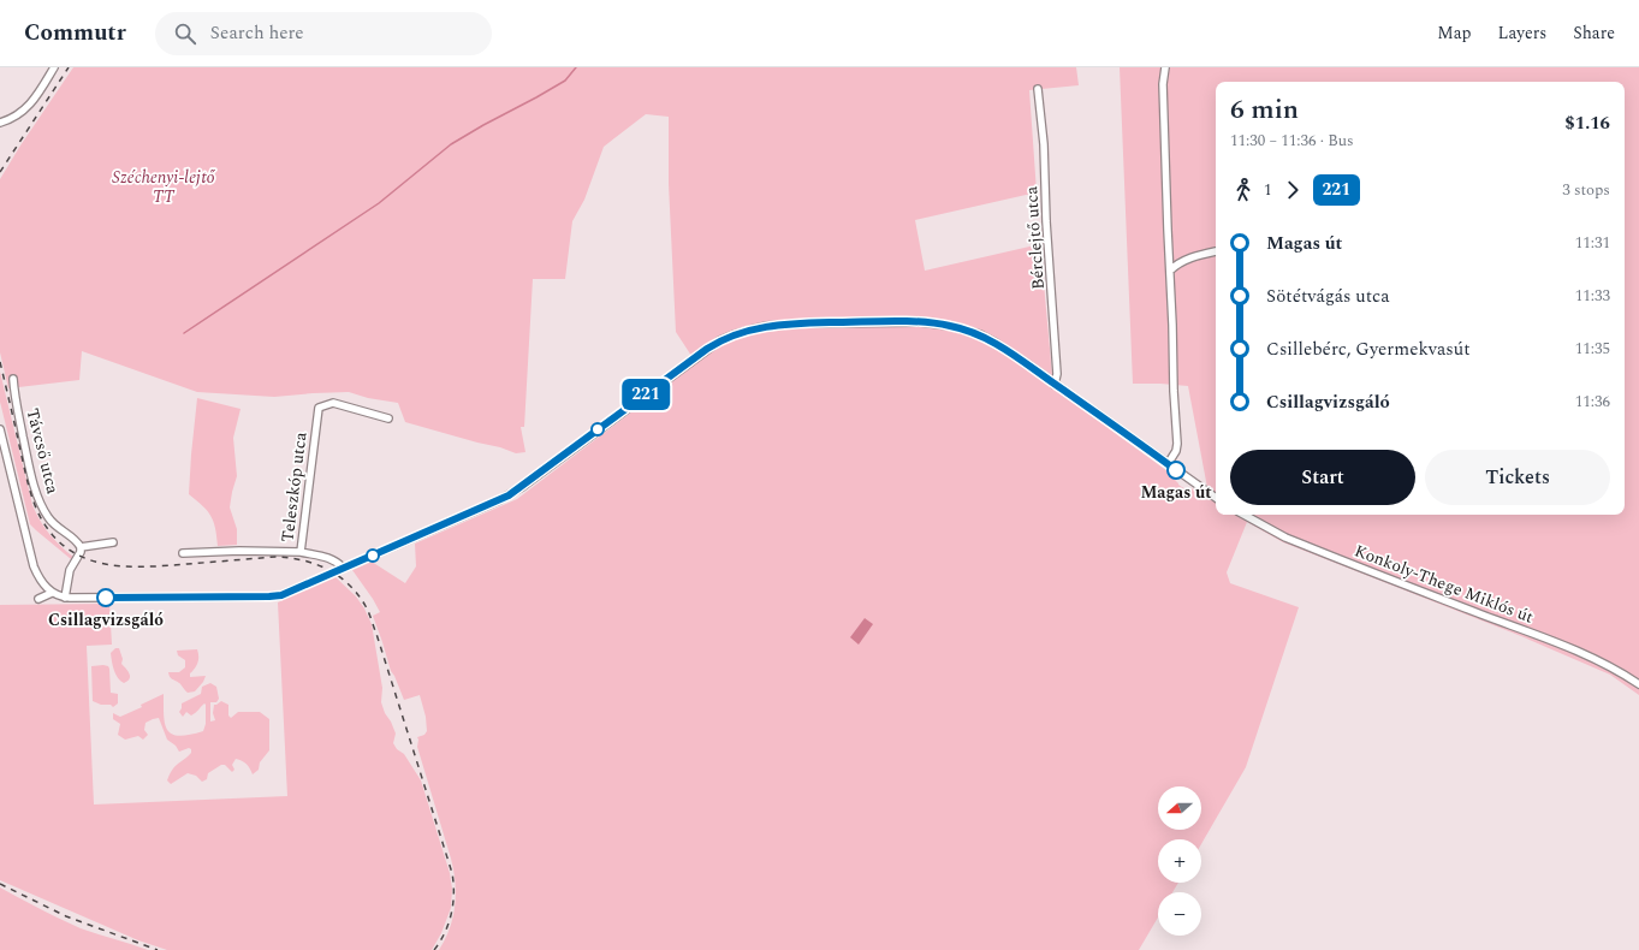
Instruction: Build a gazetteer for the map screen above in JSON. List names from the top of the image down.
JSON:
{
  "streets": {
    "street": [
      "Bérclejtő utca",
      "Távcső utca",
      "Teleszkóp utca",
      "Konkoly-Thege Miklós út"
    ]
  },
  "parks": ["Széchenyi-lejtő TT"],
  "places": ["Magas út", "Csillagvizsgáló"],
  "lines": ["bus line 221"],
  "north": "left",
  "page": {
    "header": "Commutr",
    "search": "Search here",
    "nav": ["Map", "Layers", "Share"],
    "on_map": "221",
    "heading": ["6 min", "11:30 – 11:36 · Bus", "$1.16"],
    "legs": ["1", "221", "3 stops"],
    "list": [
      {
        "name": "Magas út",
        "value": "11:31"
      },
      {
        "name": "Sötétvágás utca",
        "value": "11:33"
      },
      {
        "name": "Csillebérc, Gyermekvasút",
        "value": "11:35"
      },
      {
        "name": "Csillagvizsgáló",
        "value": "11:36"
      }
    ],
    "buttons": ["Start", "Tickets"],
    "map_buttons": ["+", "−"]
  }
}
